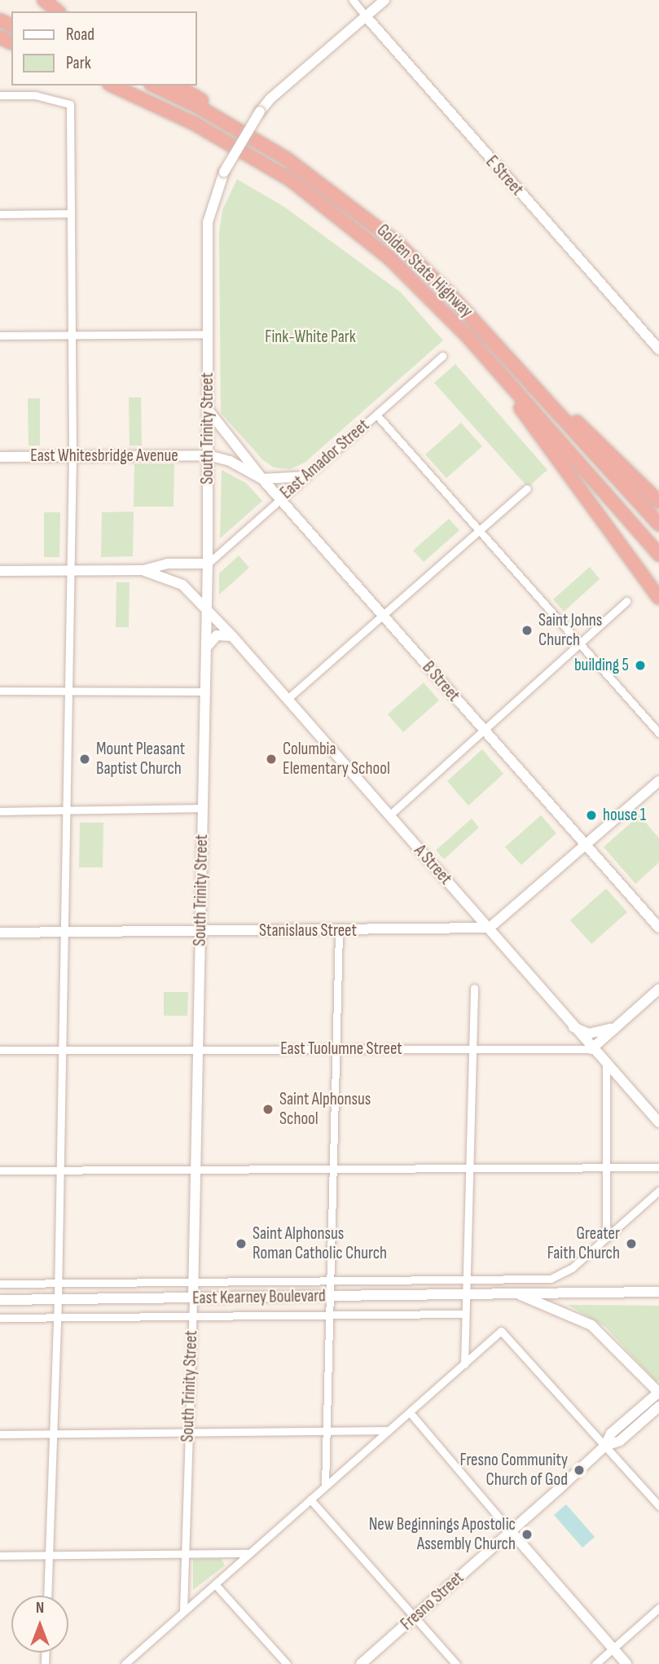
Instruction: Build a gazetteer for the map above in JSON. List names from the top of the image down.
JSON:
{
  "streets": {
    "highway": ["Golden State Highway"],
    "main road": [
      "E Street",
      "South Trinity Street",
      "East Whitesbridge Avenue",
      "B Street",
      "A Street",
      "Stanislaus Street",
      "East Kearney Boulevard",
      "Fresno Street"
    ],
    "street": ["East Amador Street", "East Tuolumne Street"]
  },
  "crossings": [
    ["E Street", "South Trinity Street"],
    ["South Trinity Street", "East Whitesbridge Avenue"],
    ["South Trinity Street", "East Amador Street"],
    ["South Trinity Street", "B Street"],
    ["South Trinity Street", "A Street"],
    ["South Trinity Street", "Stanislaus Street"],
    ["South Trinity Street", "East Tuolumne Street"],
    ["South Trinity Street", "East Kearney Boulevard"],
    ["East Whitesbridge Avenue", "B Street"],
    ["East Amador Street", "B Street"],
    ["A Street", "Stanislaus Street"],
    ["A Street", "East Tuolumne Street"],
    ["East Kearney Boulevard", "Fresno Street"]
  ],
  "parks": ["Fink-White Park"],
  "places": [
    "Saint Johns Church",
    "building 5",
    "Mount Pleasant Baptist Church",
    "Columbia Elementary School",
    "house 1",
    "Saint Alphonsus School",
    "Saint Alphonsus Roman Catholic Church",
    "Greater Faith Church",
    "Fresno Community Church of God",
    "New Beginnings Apostolic Assembly Church"
  ],
  "legend": ["Road", "Park"],
  "north": "top"
}
